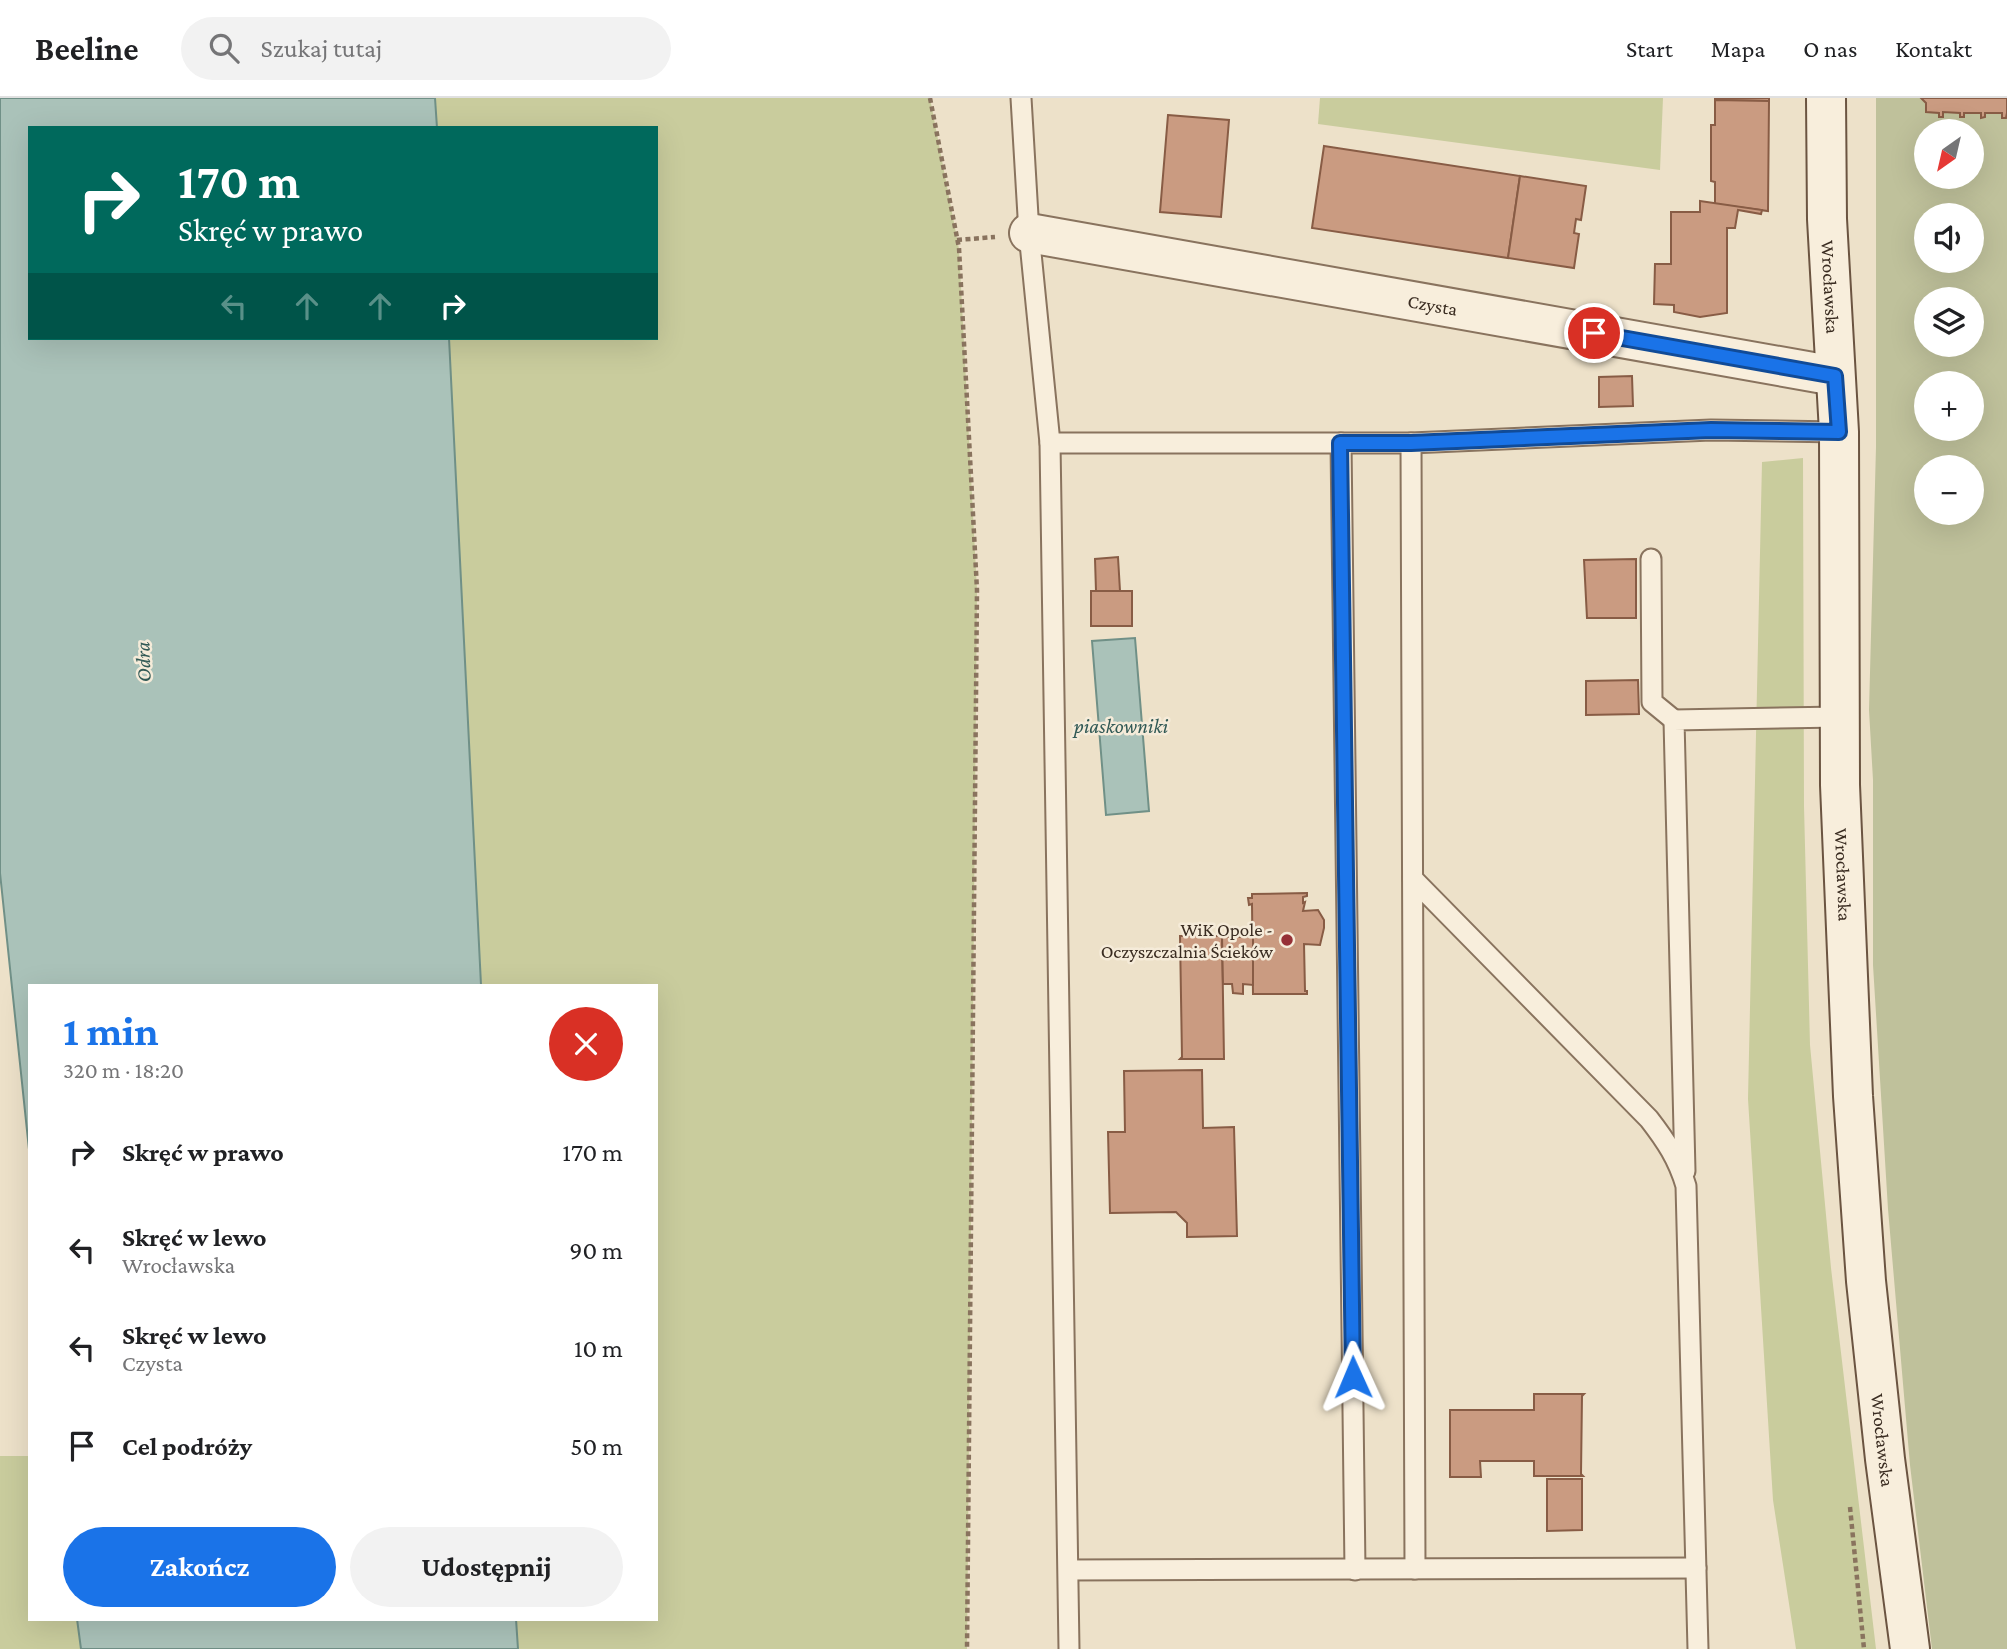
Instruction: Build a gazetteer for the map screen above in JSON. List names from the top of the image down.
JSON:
{
  "streets": {
    "main road": ["Wrocławska", "Czysta"]
  },
  "crossings": [
    ["Wrocławska", "Czysta"]
  ],
  "water": ["Odra", "piaskowniki"],
  "places": ["WiK Opole - Oczyszczalnia Ścieków"],
  "north": "bottom left",
  "page": {
    "header": "Beeline",
    "search": "Szukaj tutaj",
    "nav": [
      "Start",
      "Mapa",
      "O nas",
      "Kontakt"
    ],
    "map_buttons": ["+", "−"],
    "turn": ["170 m", "Skręć w prawo"],
    "heading": ["1 min", "320 m · 18:20"],
    "list": [
      {
        "name": "Skręć w prawo",
        "value": "170 m"
      },
      {
        "name": "Skręć w lewo",
        "note": "Wrocławska",
        "value": "90 m"
      },
      {
        "name": "Skręć w lewo",
        "note": "Czysta",
        "value": "10 m"
      },
      {
        "name": "Cel podróży",
        "value": "50 m"
      }
    ],
    "buttons": ["Zakończ", "Udostępnij"]
  }
}
